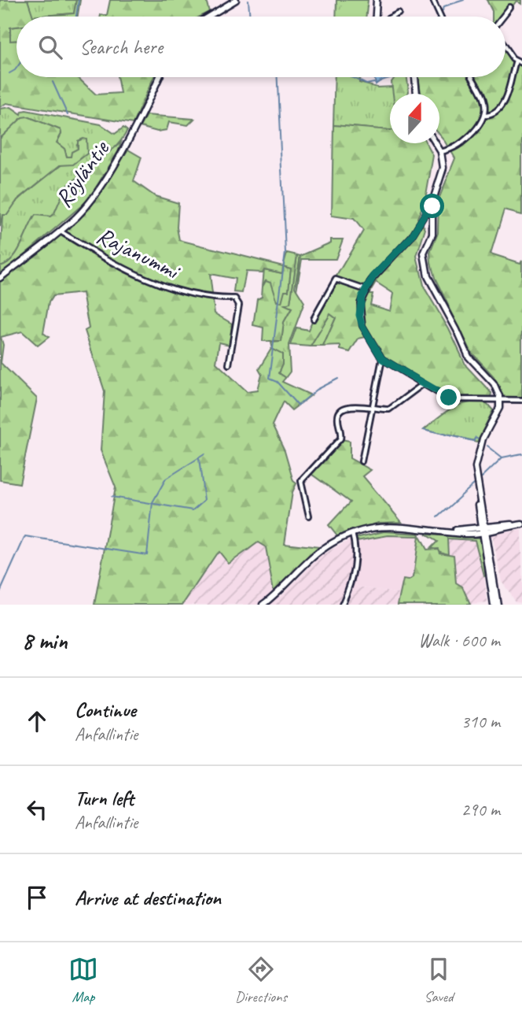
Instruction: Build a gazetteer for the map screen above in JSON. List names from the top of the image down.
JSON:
{
  "streets": {
    "street": ["Röyläntie", "Rajanummi"]
  },
  "crossings": [
    ["Röyläntie", "Rajanummi"]
  ],
  "north": "top",
  "page": {
    "search": "Search here",
    "heading": ["8 min", "Walk · 600 m"],
    "list": [
      ["Continue", "Anfallintie", "310 m"],
      ["Turn left", "Anfallintie", "290 m"],
      "Arrive at destination"
    ],
    "nav": ["Map", "Directions", "Saved"]
  }
}
